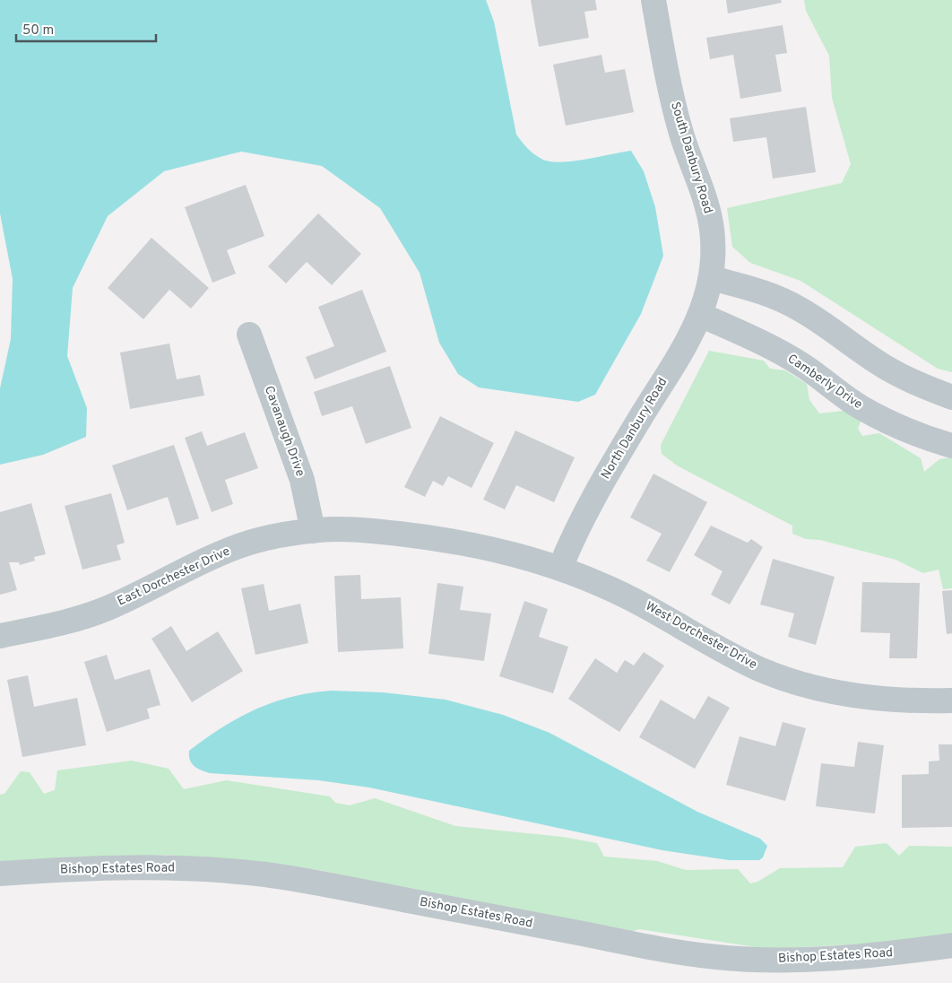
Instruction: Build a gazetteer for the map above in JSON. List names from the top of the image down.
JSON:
{
  "streets": {
    "street": [
      "South Danbury Road",
      "Camberly Drive",
      "North Danbury Road",
      "Cavanaugh Drive",
      "East Dorchester Drive",
      "West Dorchester Drive",
      "Bishop Estates Road"
    ]
  },
  "crossings": [
    ["South Danbury Road", "North Danbury Road"],
    ["Camberly Drive", "North Danbury Road"],
    ["North Danbury Road", "East Dorchester Drive"],
    ["North Danbury Road", "West Dorchester Drive"],
    ["Cavanaugh Drive", "East Dorchester Drive"],
    ["East Dorchester Drive", "West Dorchester Drive"]
  ],
  "scale_bar": "50 m"
}
